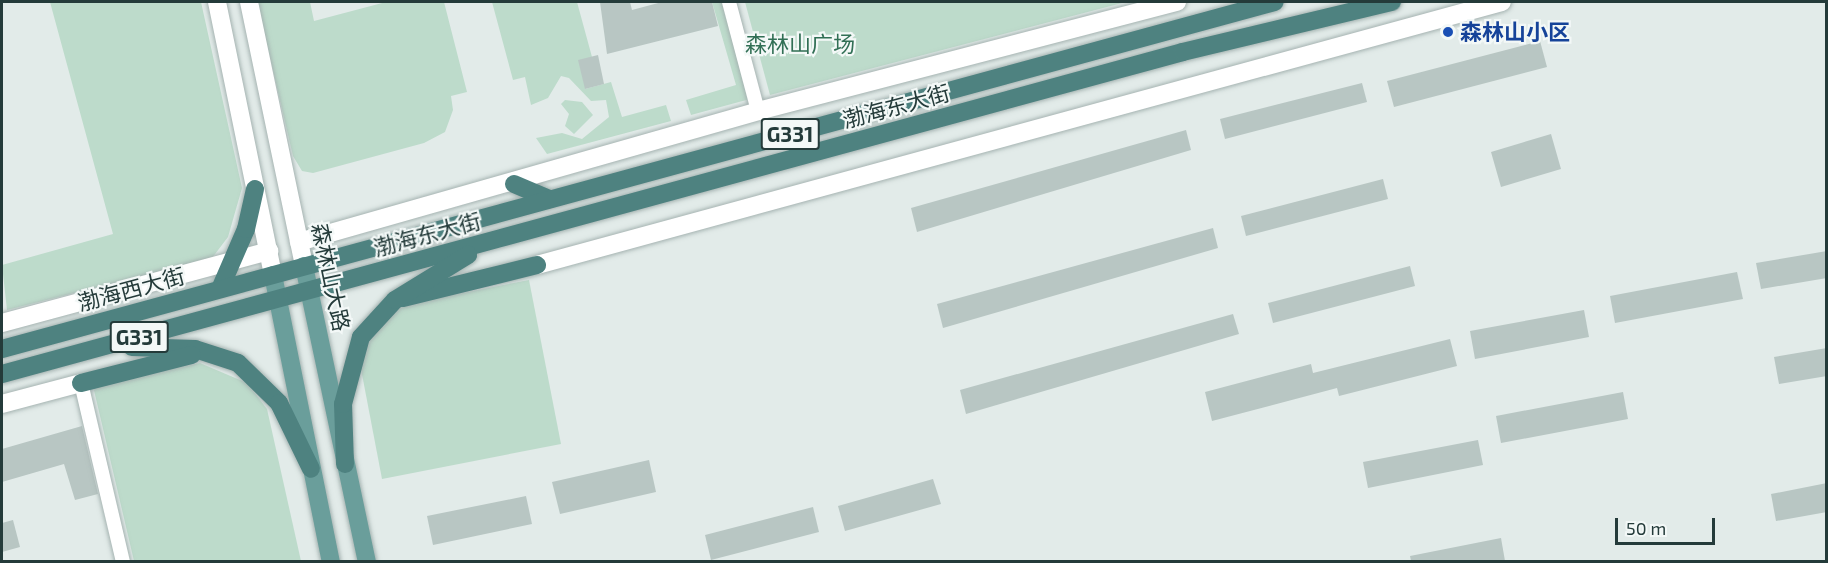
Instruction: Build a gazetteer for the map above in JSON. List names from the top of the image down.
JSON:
{
  "streets": {
    "highway": ["渤海东大街", "G331", "渤海西大街"],
    "main road": ["森林山大路"]
  },
  "crossings": [
    ["渤海东大街", "G331"],
    ["渤海东大街", "森林山大路"],
    ["G331", "森林山大路"],
    ["G331", "渤海西大街"]
  ],
  "parks": ["森林山广场"],
  "places": ["森林山小区"],
  "scale_bar": "50 m"
}
